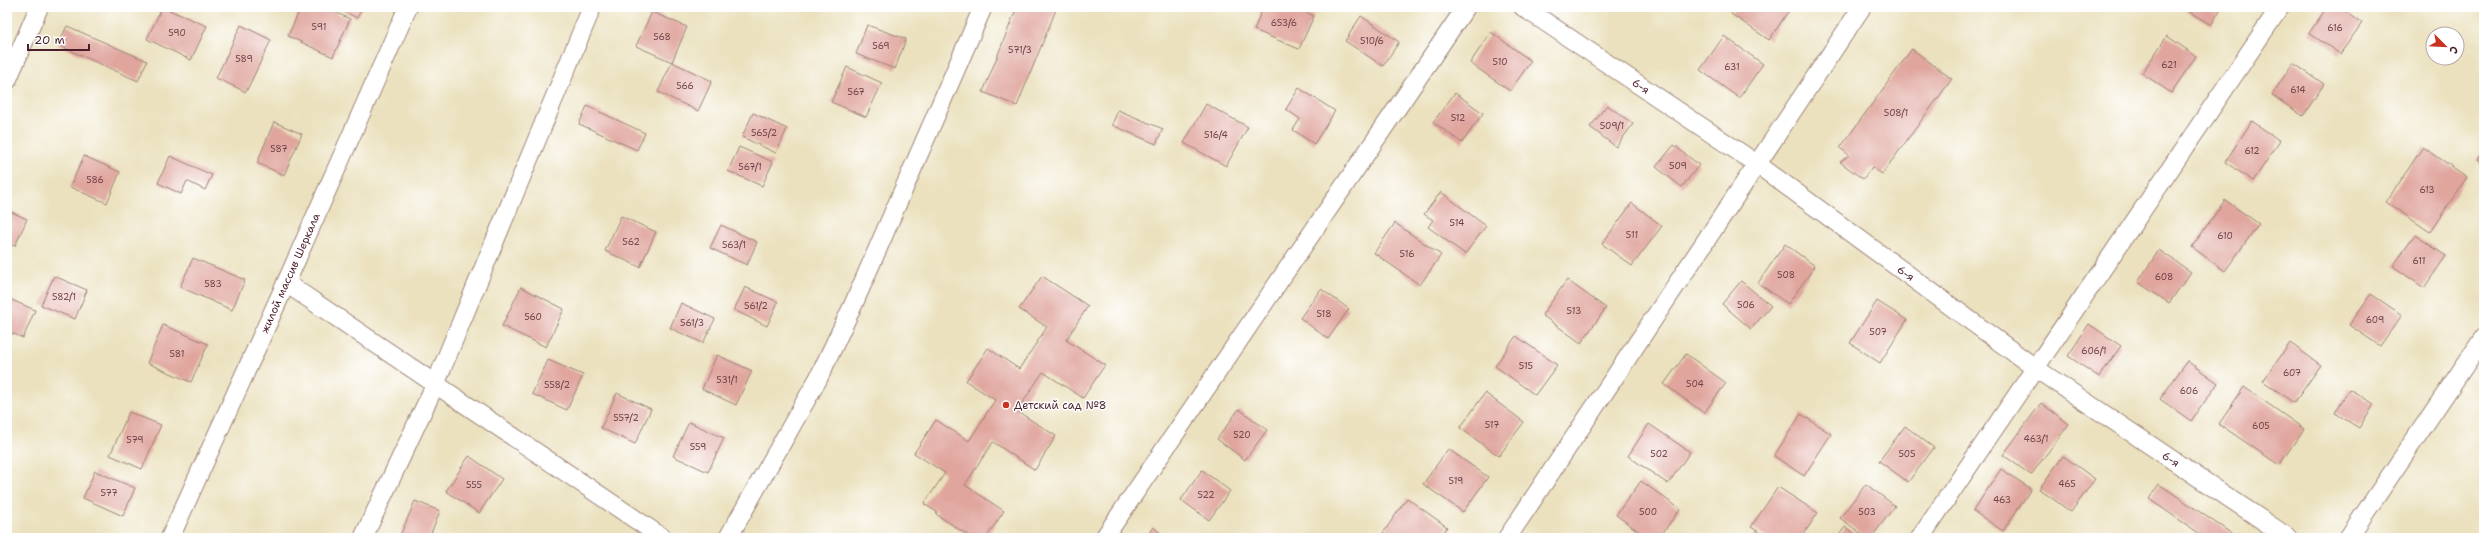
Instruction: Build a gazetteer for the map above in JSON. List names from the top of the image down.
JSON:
{
  "streets": {
    "street": ["6-я", "жилой массив Шеркала"]
  },
  "places": ["Детский сад №8"],
  "house_numbers": [
    "653/6",
    "591",
    "616",
    "590",
    "568",
    "510/6",
    "569",
    "571/3",
    "589",
    "510",
    "621",
    "631",
    "566",
    "614",
    "567",
    "508/1",
    "512",
    "509/1",
    "565/2",
    "516/4",
    "587",
    "612",
    "509",
    "567/1",
    "586",
    "613",
    "514",
    "511",
    "610",
    "562",
    "563/1",
    "516",
    "611",
    "508",
    "608",
    "583",
    "582/1",
    "506",
    "561/2",
    "513",
    "518",
    "560",
    "609",
    "561/3",
    "507",
    "606/1",
    "581",
    "515",
    "607",
    "531/1",
    "504",
    "558/2",
    "606",
    "557/2",
    "517",
    "605",
    "520",
    "463/1",
    "579",
    "559",
    "502",
    "505",
    "519",
    "465",
    "555",
    "577",
    "522",
    "463",
    "500",
    "503"
  ],
  "scale_bar": "20 m",
  "north": "bottom right"
}
